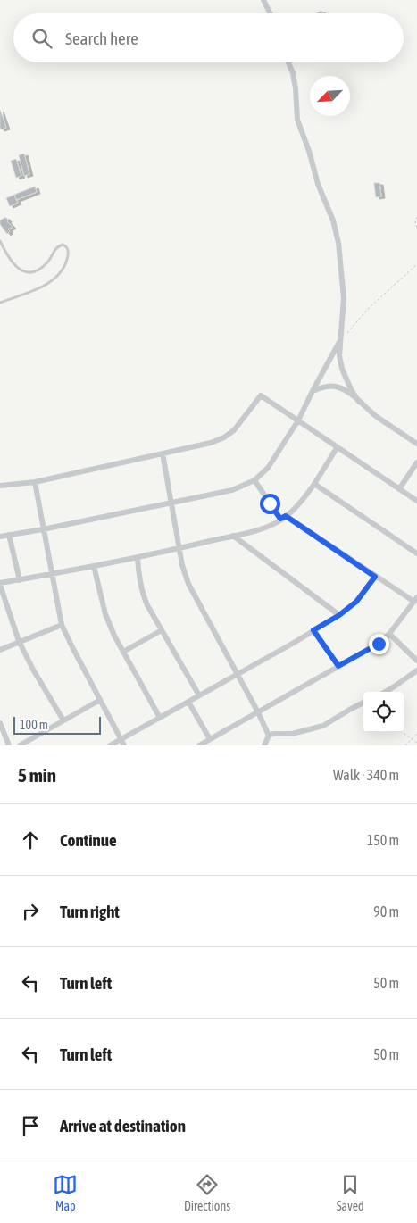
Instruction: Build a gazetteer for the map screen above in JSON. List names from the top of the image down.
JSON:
{
  "scale_bar": "100 m",
  "north": "bottom left",
  "page": {
    "search": "Search here",
    "scale": "100 m",
    "heading": ["5 min", "Walk · 340 m"],
    "list": [
      ["Continue", "150 m"],
      ["Turn right", "90 m"],
      ["Turn left", "50 m"],
      ["Turn left", "50 m"],
      "Arrive at destination"
    ],
    "nav": ["Map", "Directions", "Saved"]
  }
}
